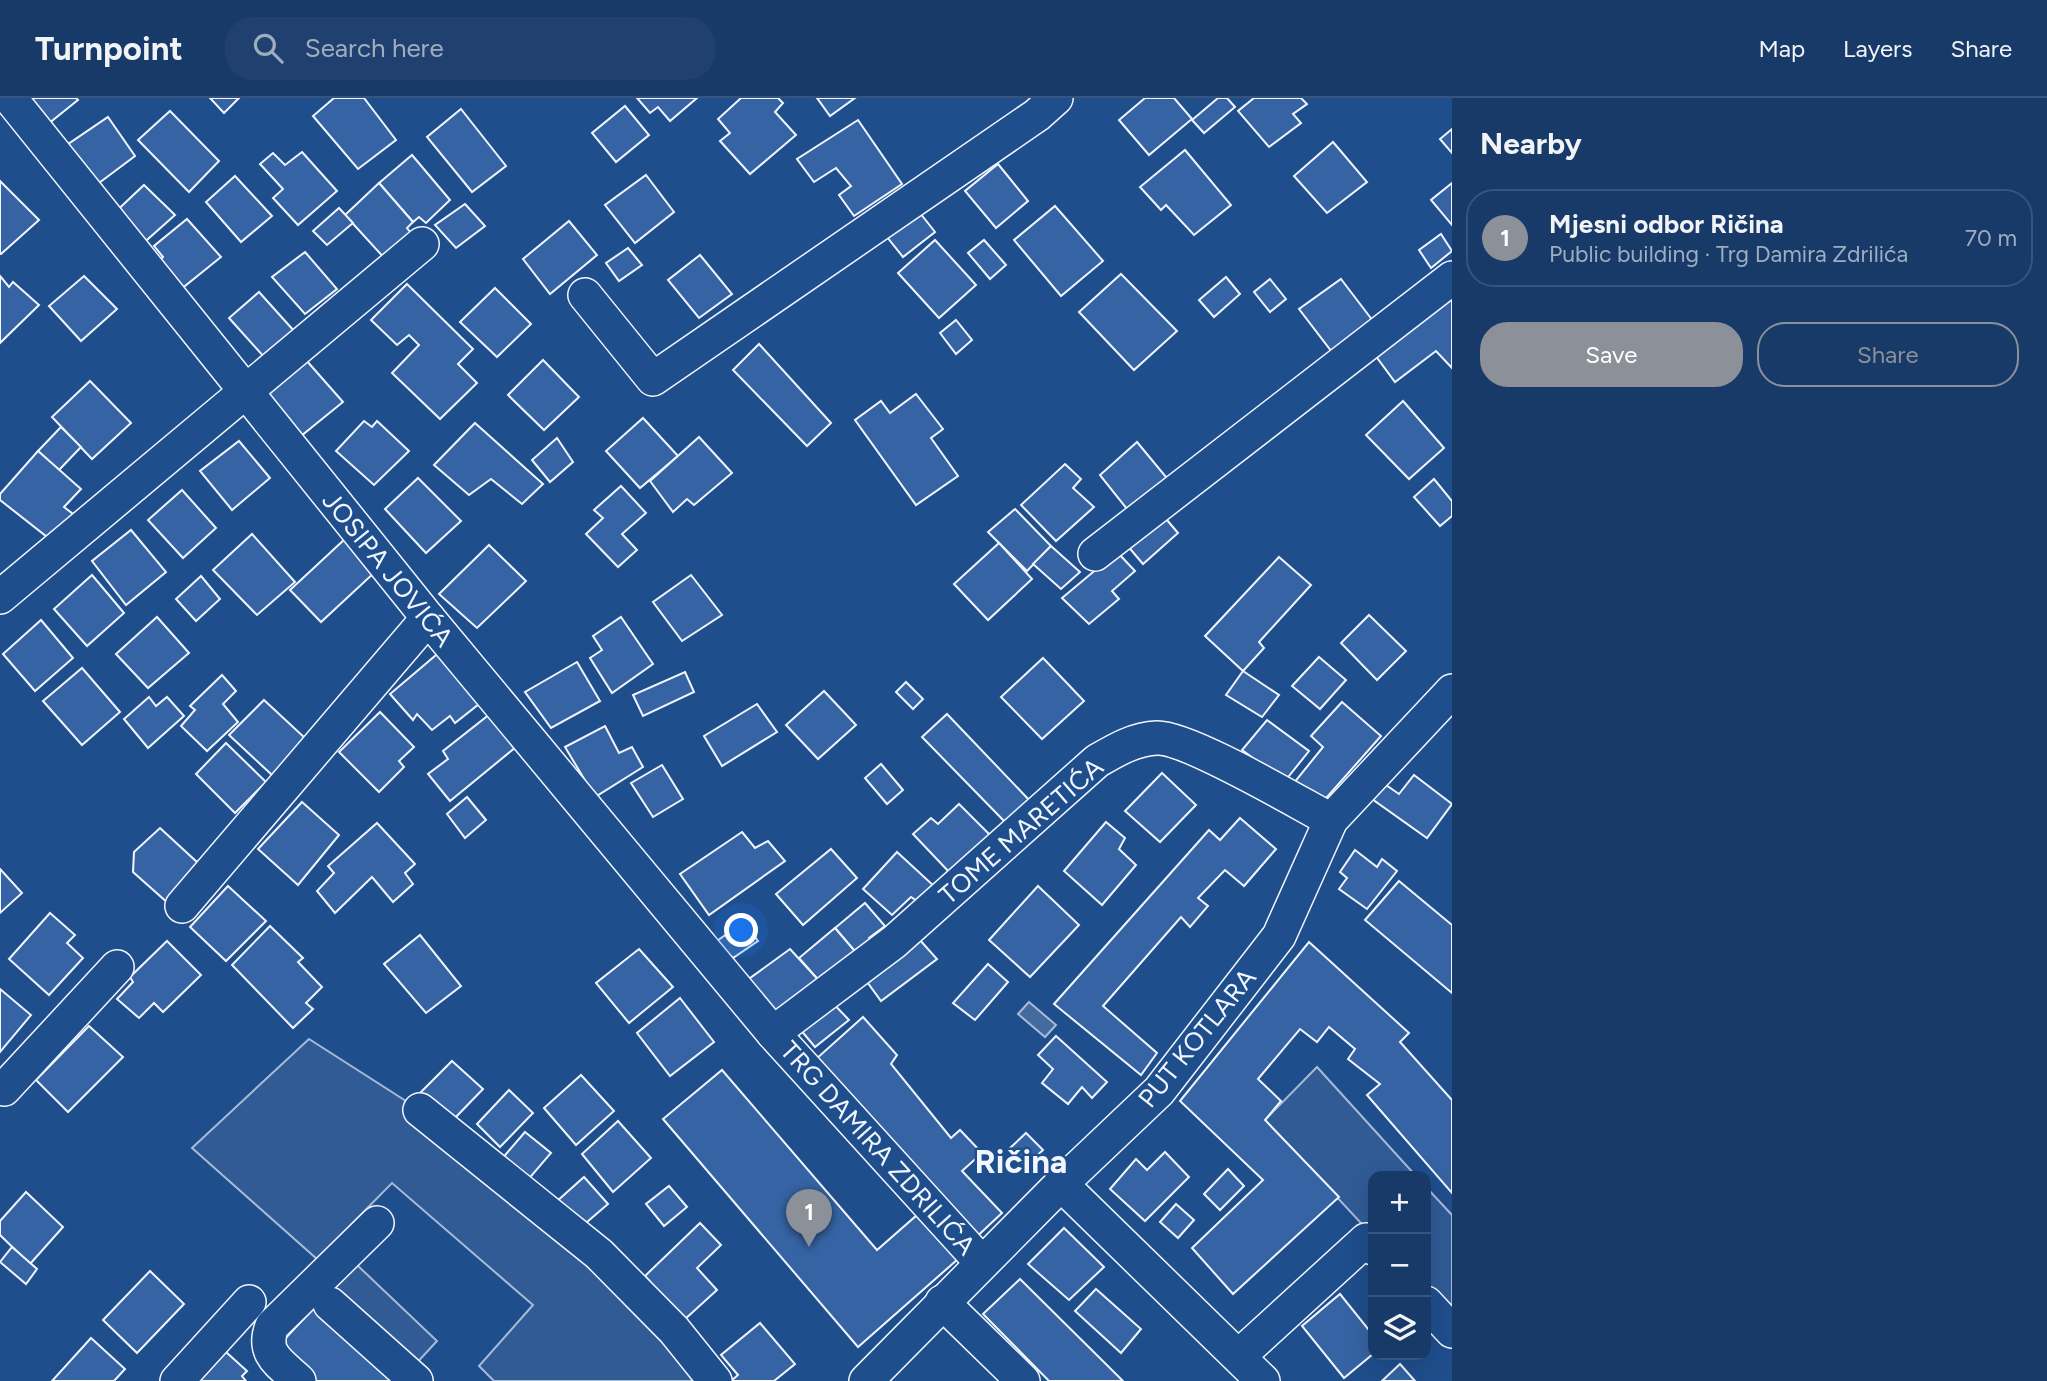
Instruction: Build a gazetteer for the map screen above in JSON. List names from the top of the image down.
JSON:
{
  "streets": {
    "street": [
      "JOSIPA JOVIĆA",
      "TOME MARETIĆA",
      "PUT KOTLARA",
      "TRG DAMIRA ZDRILIĆA"
    ]
  },
  "crossings": [
    ["JOSIPA JOVIĆA", "TOME MARETIĆA"],
    ["JOSIPA JOVIĆA", "TRG DAMIRA ZDRILIĆA"],
    ["TOME MARETIĆA", "PUT KOTLARA"],
    ["TOME MARETIĆA", "TRG DAMIRA ZDRILIĆA"],
    ["PUT KOTLARA", "TRG DAMIRA ZDRILIĆA"]
  ],
  "districts": ["Ričina"],
  "page": {
    "header": "Turnpoint",
    "search": "Search here",
    "nav": ["Map", "Layers", "Share"],
    "heading": "Nearby",
    "list": [
      {
        "mark": "1",
        "name": "Mjesni odbor Ričina",
        "note": "Public building · Trg Damira Zdrilića",
        "value": "70 m"
      }
    ],
    "buttons": ["Save", "Share"],
    "map_buttons": ["+", "−"],
    "pins": "1"
  }
}
